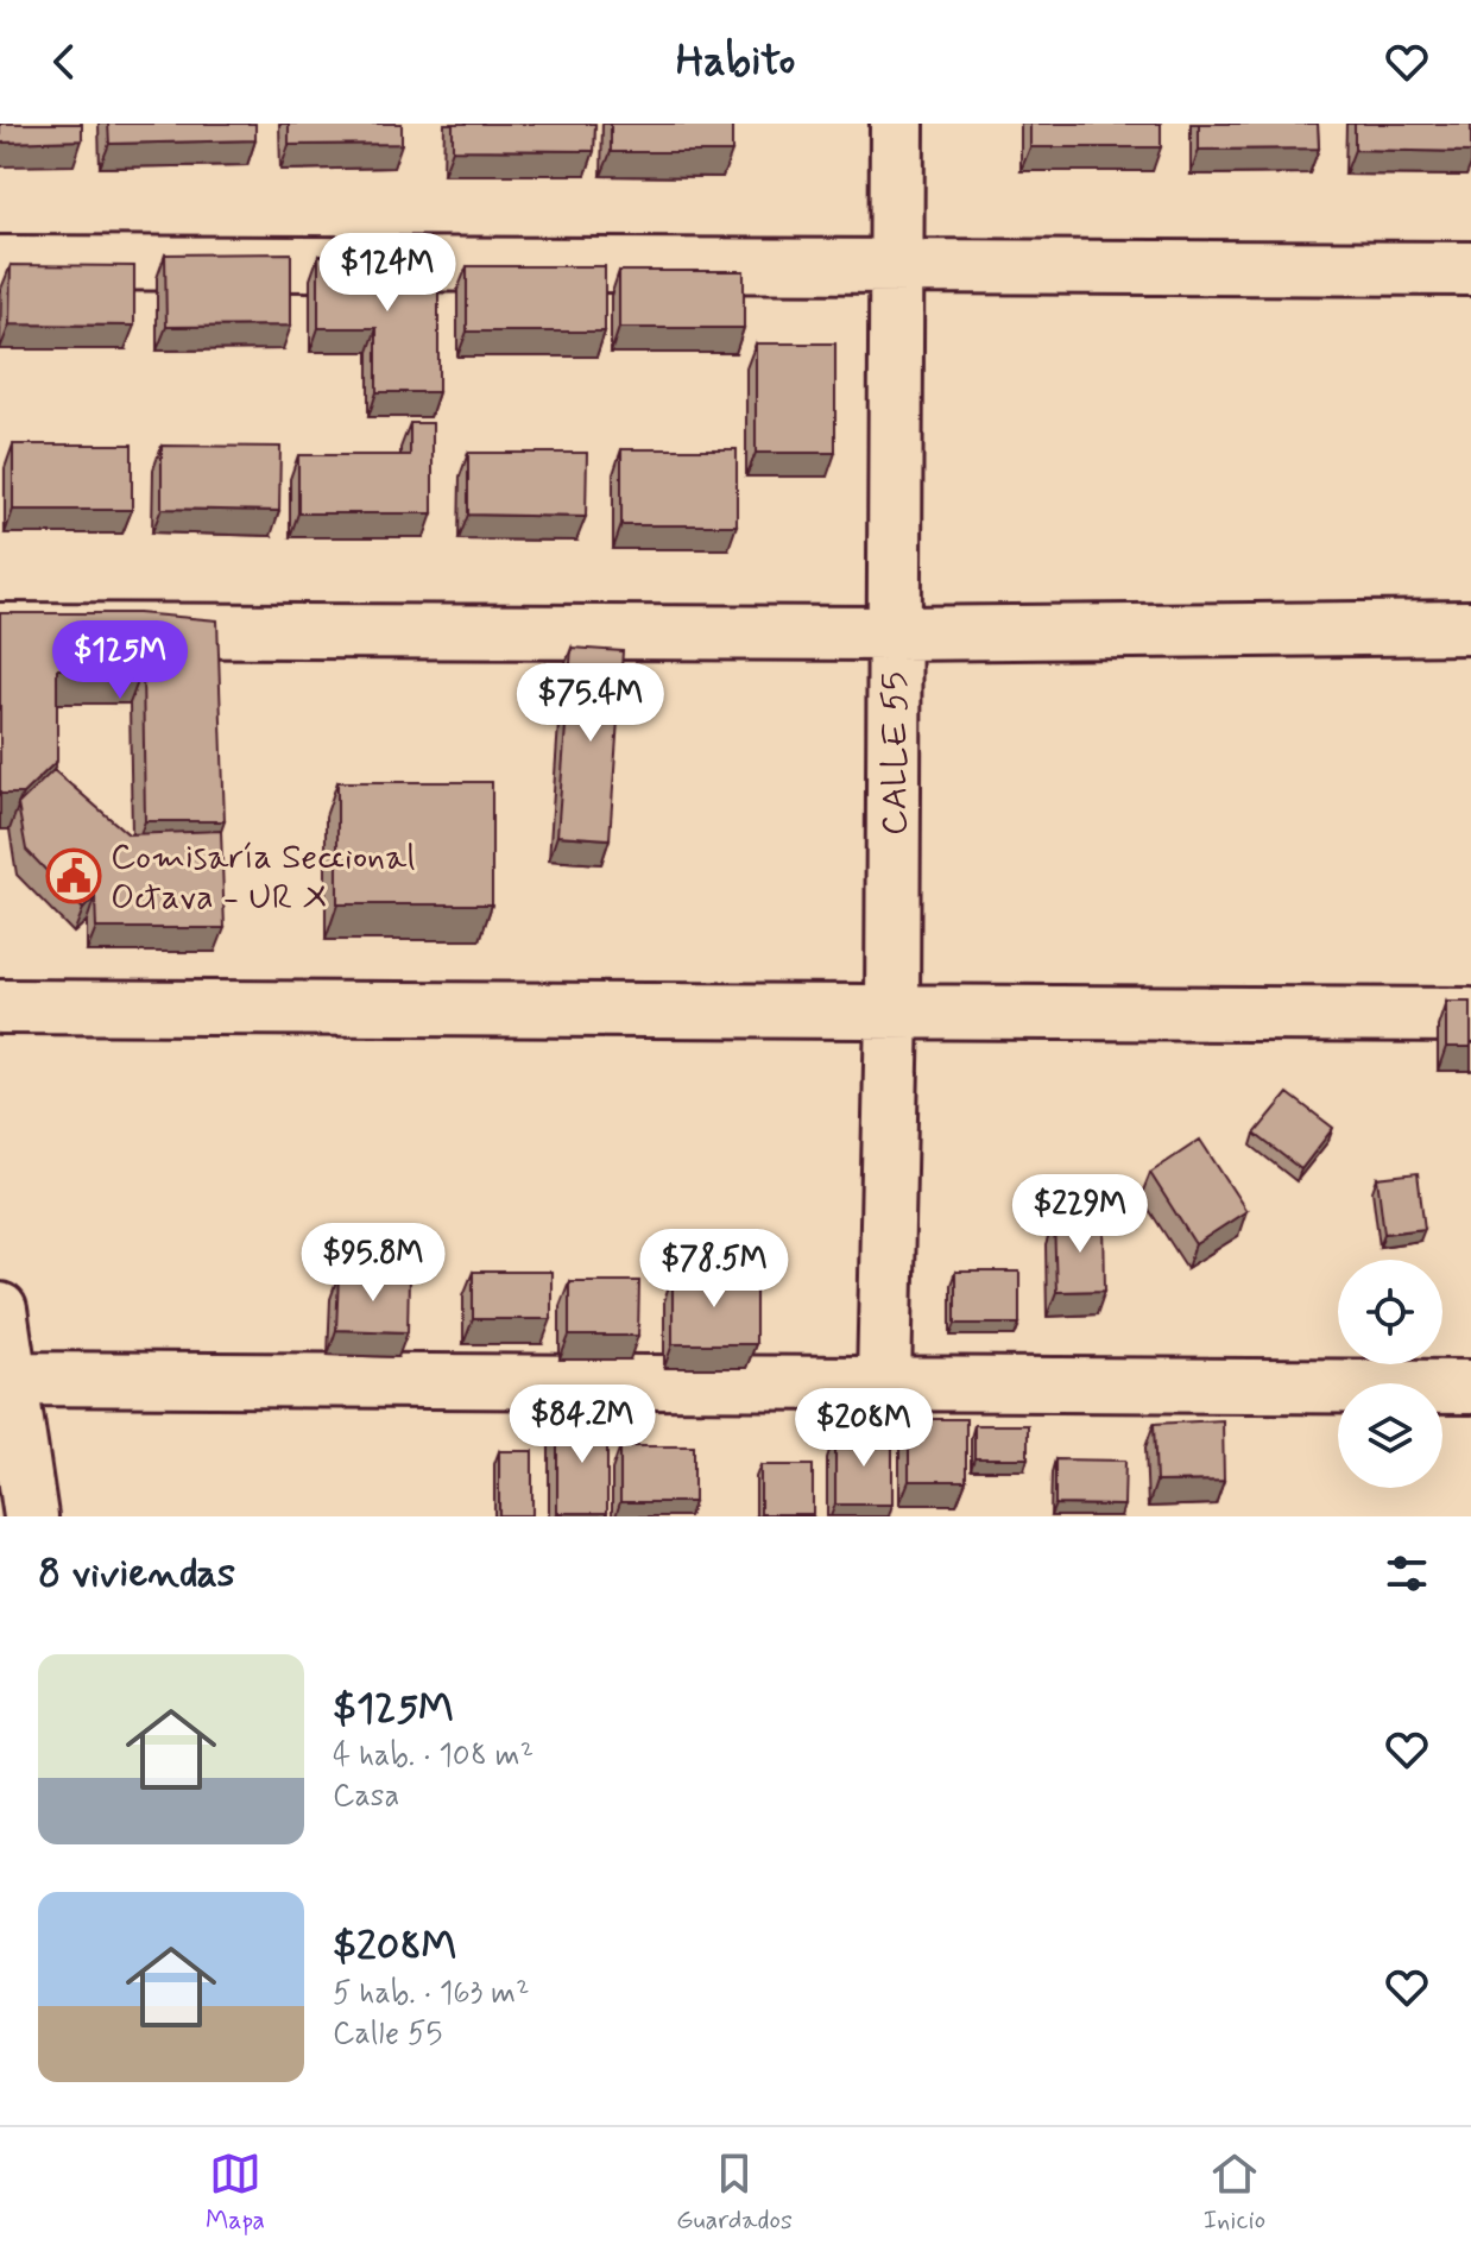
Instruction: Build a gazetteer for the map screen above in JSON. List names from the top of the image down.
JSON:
{
  "streets": {
    "street": ["CALLE 55"]
  },
  "places": {
    "public building": ["Comisaría Seccional Octava - UR X"]
  },
  "page": {
    "header": "Habito",
    "price": [
      "$124M",
      "$125M",
      "$75.4M",
      "$229M",
      "$95.8M",
      "$78.5M",
      "$84.2M",
      "$208M"
    ],
    "heading": "8 viviendas",
    "list": [
      {
        "name": "$125M",
        "note": "4 hab. · 108 m² · Casa"
      },
      {
        "name": "$208M",
        "note": "5 hab. · 163 m² · Calle 55"
      }
    ],
    "tabs": ["Mapa", "Guardados", "Inicio"]
  }
}
